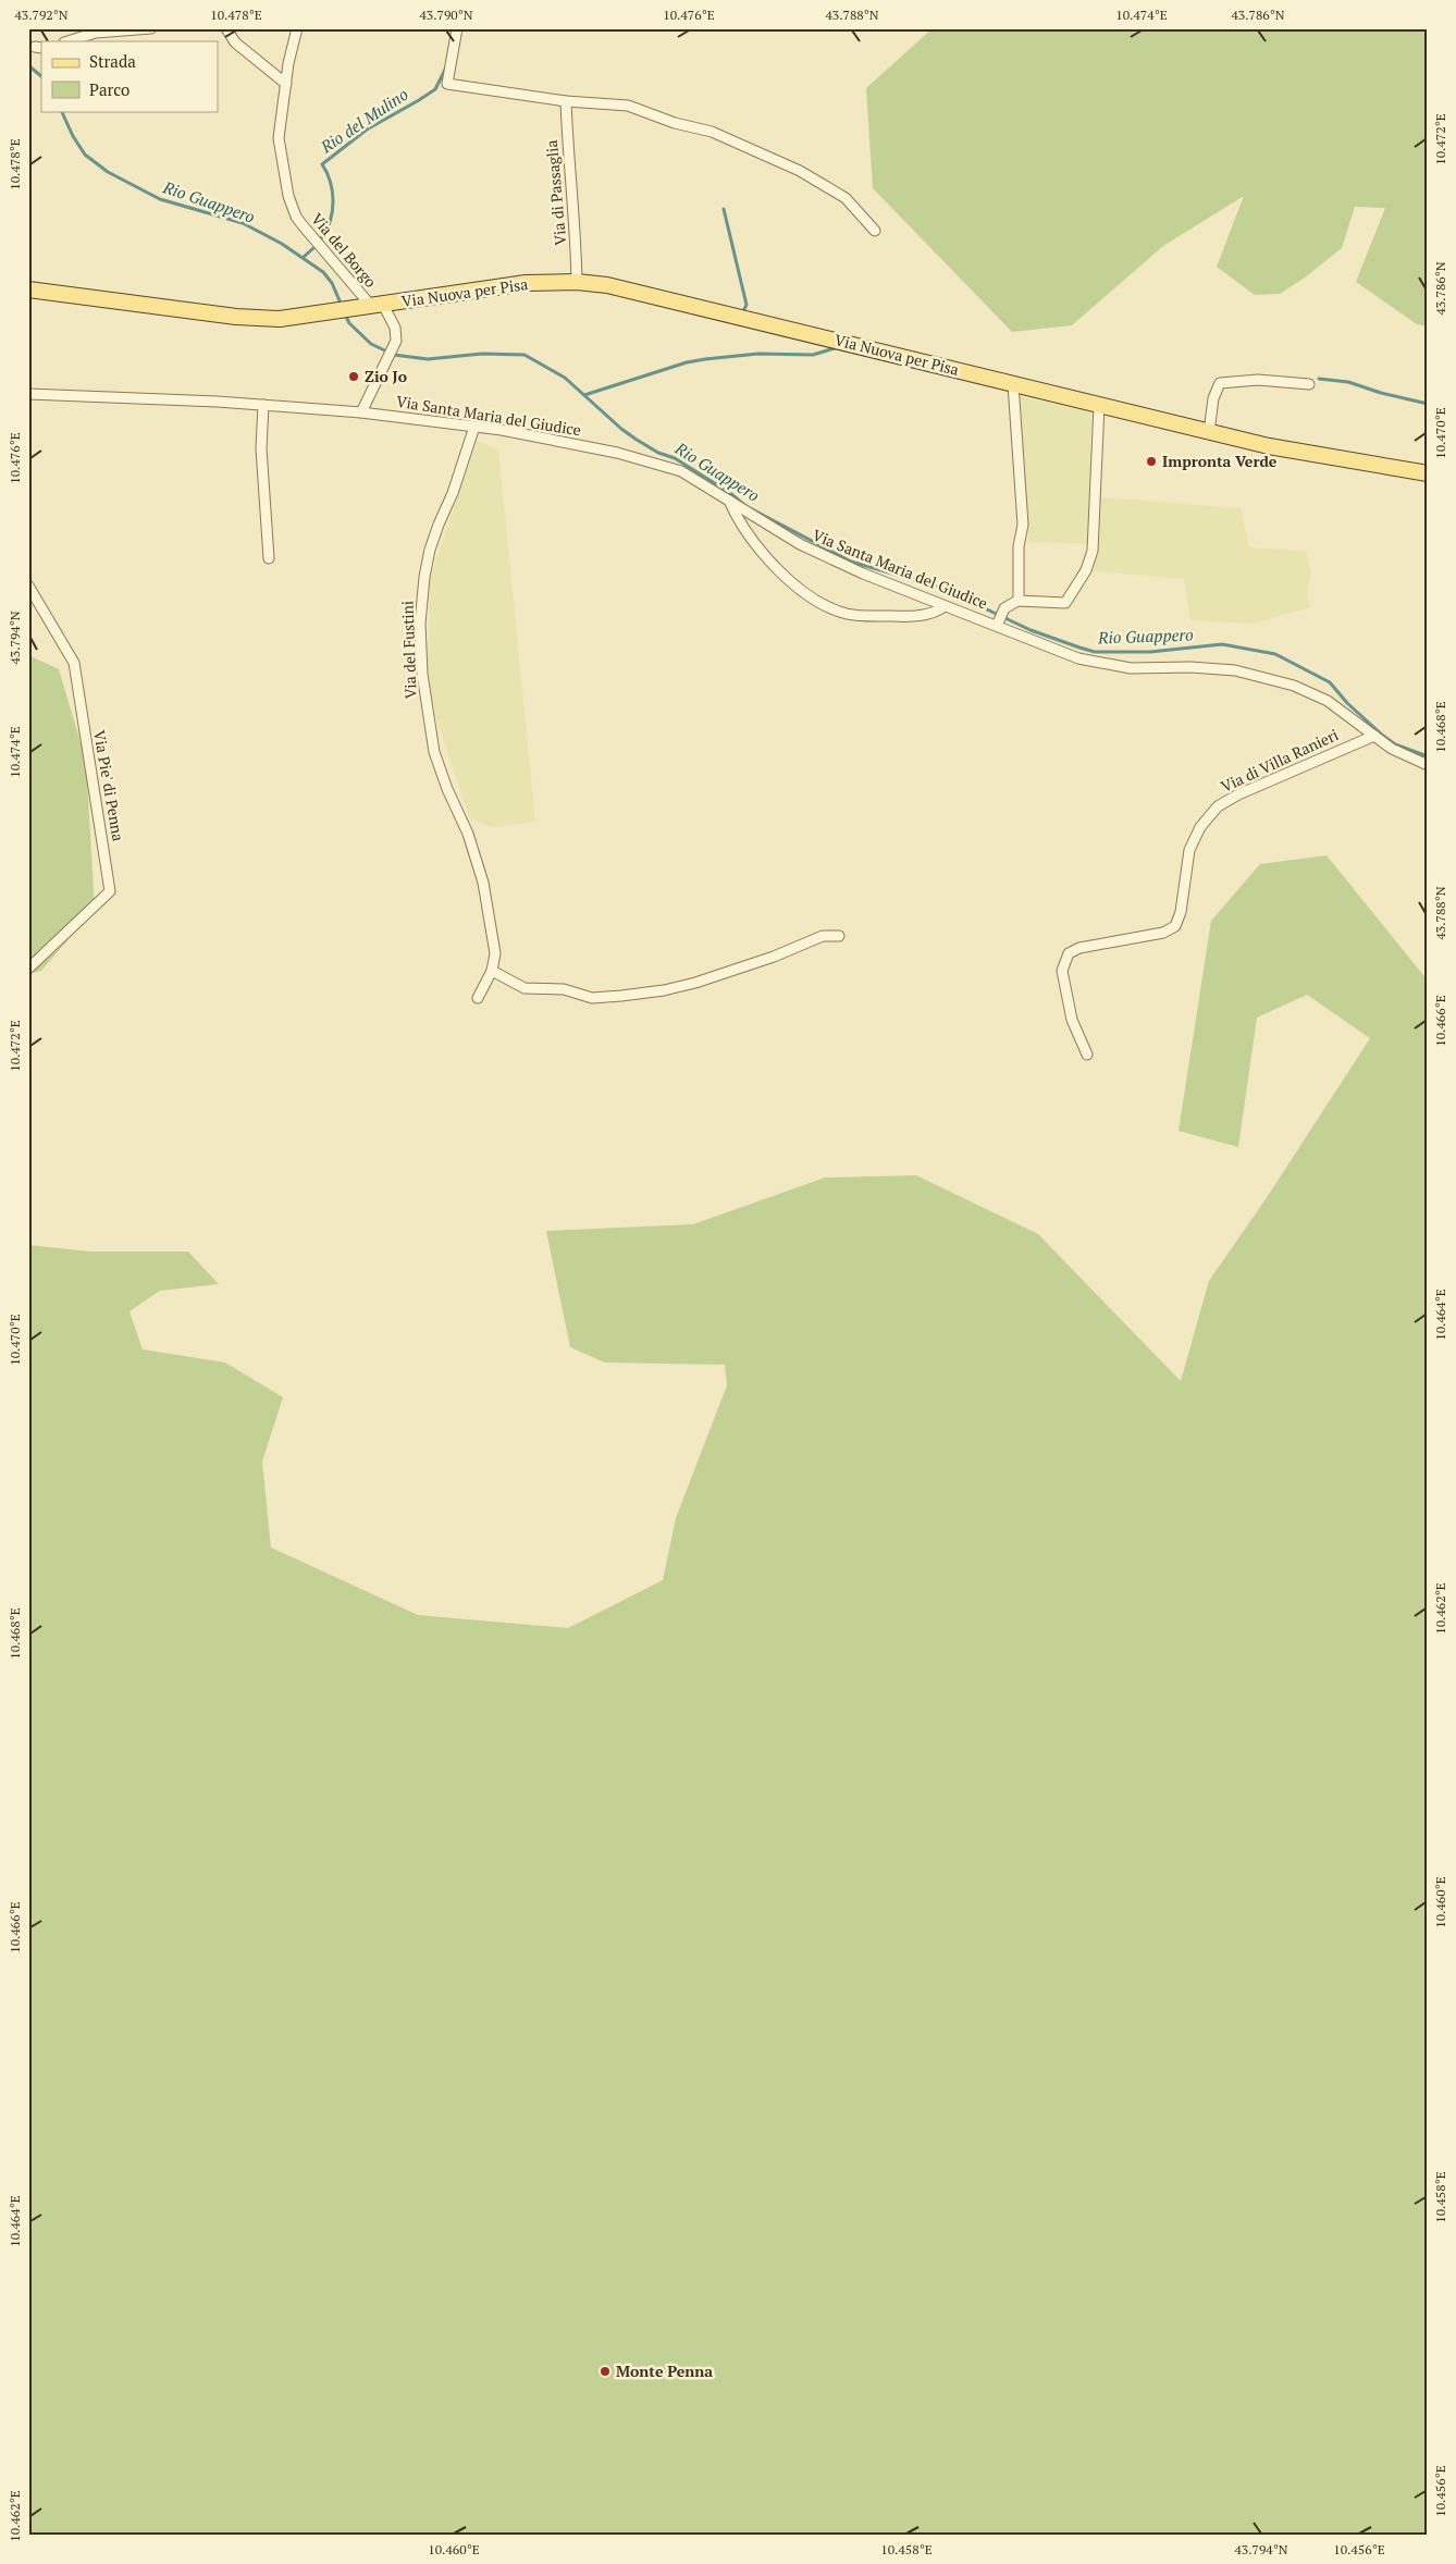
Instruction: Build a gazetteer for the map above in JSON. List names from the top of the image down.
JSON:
{
  "streets": {
    "main road": ["Via Nuova per Pisa"],
    "street": [
      "Via di Passaglia",
      "Via del Borgo",
      "Via Santa Maria del Giudice",
      "Via del Fustini",
      "Via di Villa Ranieri",
      "Via Pie' di Penna"
    ]
  },
  "crossings": [
    ["Via di Passaglia", "Via Nuova per Pisa"],
    ["Via del Borgo", "Via Nuova per Pisa"],
    ["Via del Borgo", "Via Santa Maria del Giudice"],
    ["Via Santa Maria del Giudice", "Via del Fustini"],
    ["Via Santa Maria del Giudice", "Via di Villa Ranieri"]
  ],
  "water": ["Rio del Mulino", "Rio Guappero"],
  "places": ["Zio Jo", "Impronta Verde", "Monte Penna"],
  "legend": ["Strada", "Parco"],
  "coordinates": [
    "43.792°N",
    "10.478°E",
    "43.790°N",
    "10.476°E",
    "43.788°N",
    "10.474°E",
    "43.786°N",
    "10.472°E",
    "10.470°E",
    "43.794°N",
    "10.468°E",
    "10.466°E",
    "10.464°E",
    "10.462°E",
    "10.460°E",
    "10.458°E",
    "10.456°E"
  ]
}
